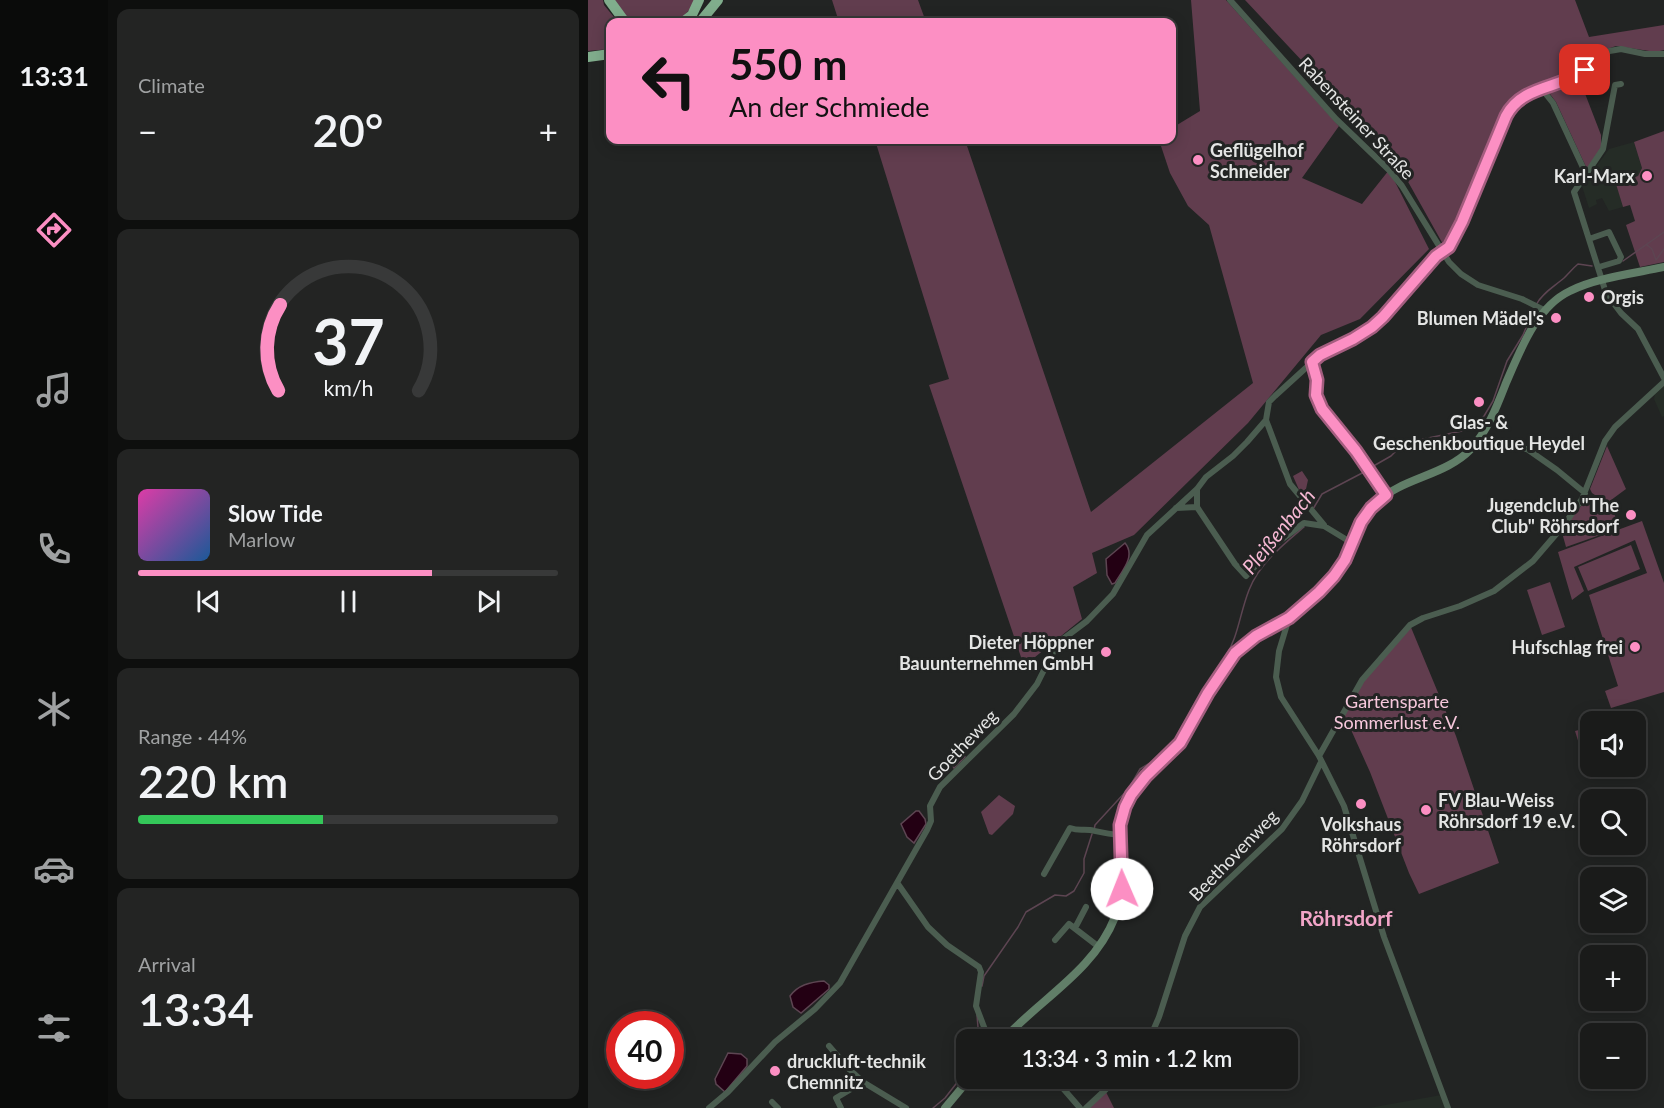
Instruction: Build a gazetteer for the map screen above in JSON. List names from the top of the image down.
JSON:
{
  "streets": {
    "street": ["Rabensteiner Straße", "Goetheweg", "Beethovenweg"]
  },
  "crossings": [
    ["Rabensteiner Straße", "Goetheweg"]
  ],
  "districts": ["Röhrsdorf"],
  "water": ["Pleißenbach"],
  "parks": ["Gartensparte Sommerlust e.V."],
  "places": [
    "Geflügelhof Schneider",
    "Karl-Marx",
    "Orgis",
    "Blumen Mädel's",
    "Glas- & Geschenkboutique Heydel",
    "Jugendclub \"The Club\" Röhrsdorf",
    "Hufschlag frei",
    "Dieter Höppner Bauunternehmen GmbH",
    "Volkshaus Röhrsdorf",
    "FV Blau-Weiss Röhrsdorf 19 e.V.",
    "druckluft-technik Chemnitz"
  ],
  "page": {
    "tabs": "13:31",
    "tile": [
      "Climate",
      ["Range · 44%", "220 km"],
      ["Arrival", "13:34"]
    ],
    "turn": ["550 m", "An der Schmiede"],
    "heat": ["−", "20°", "+"],
    "song": ["Slow Tide", "Marlow"],
    "map_buttons": ["+", "−"],
    "limit": "40",
    "trip": "13:34 · 3 min · 1.2 km",
    "gauge": ["37", "km/h"]
  }
}
